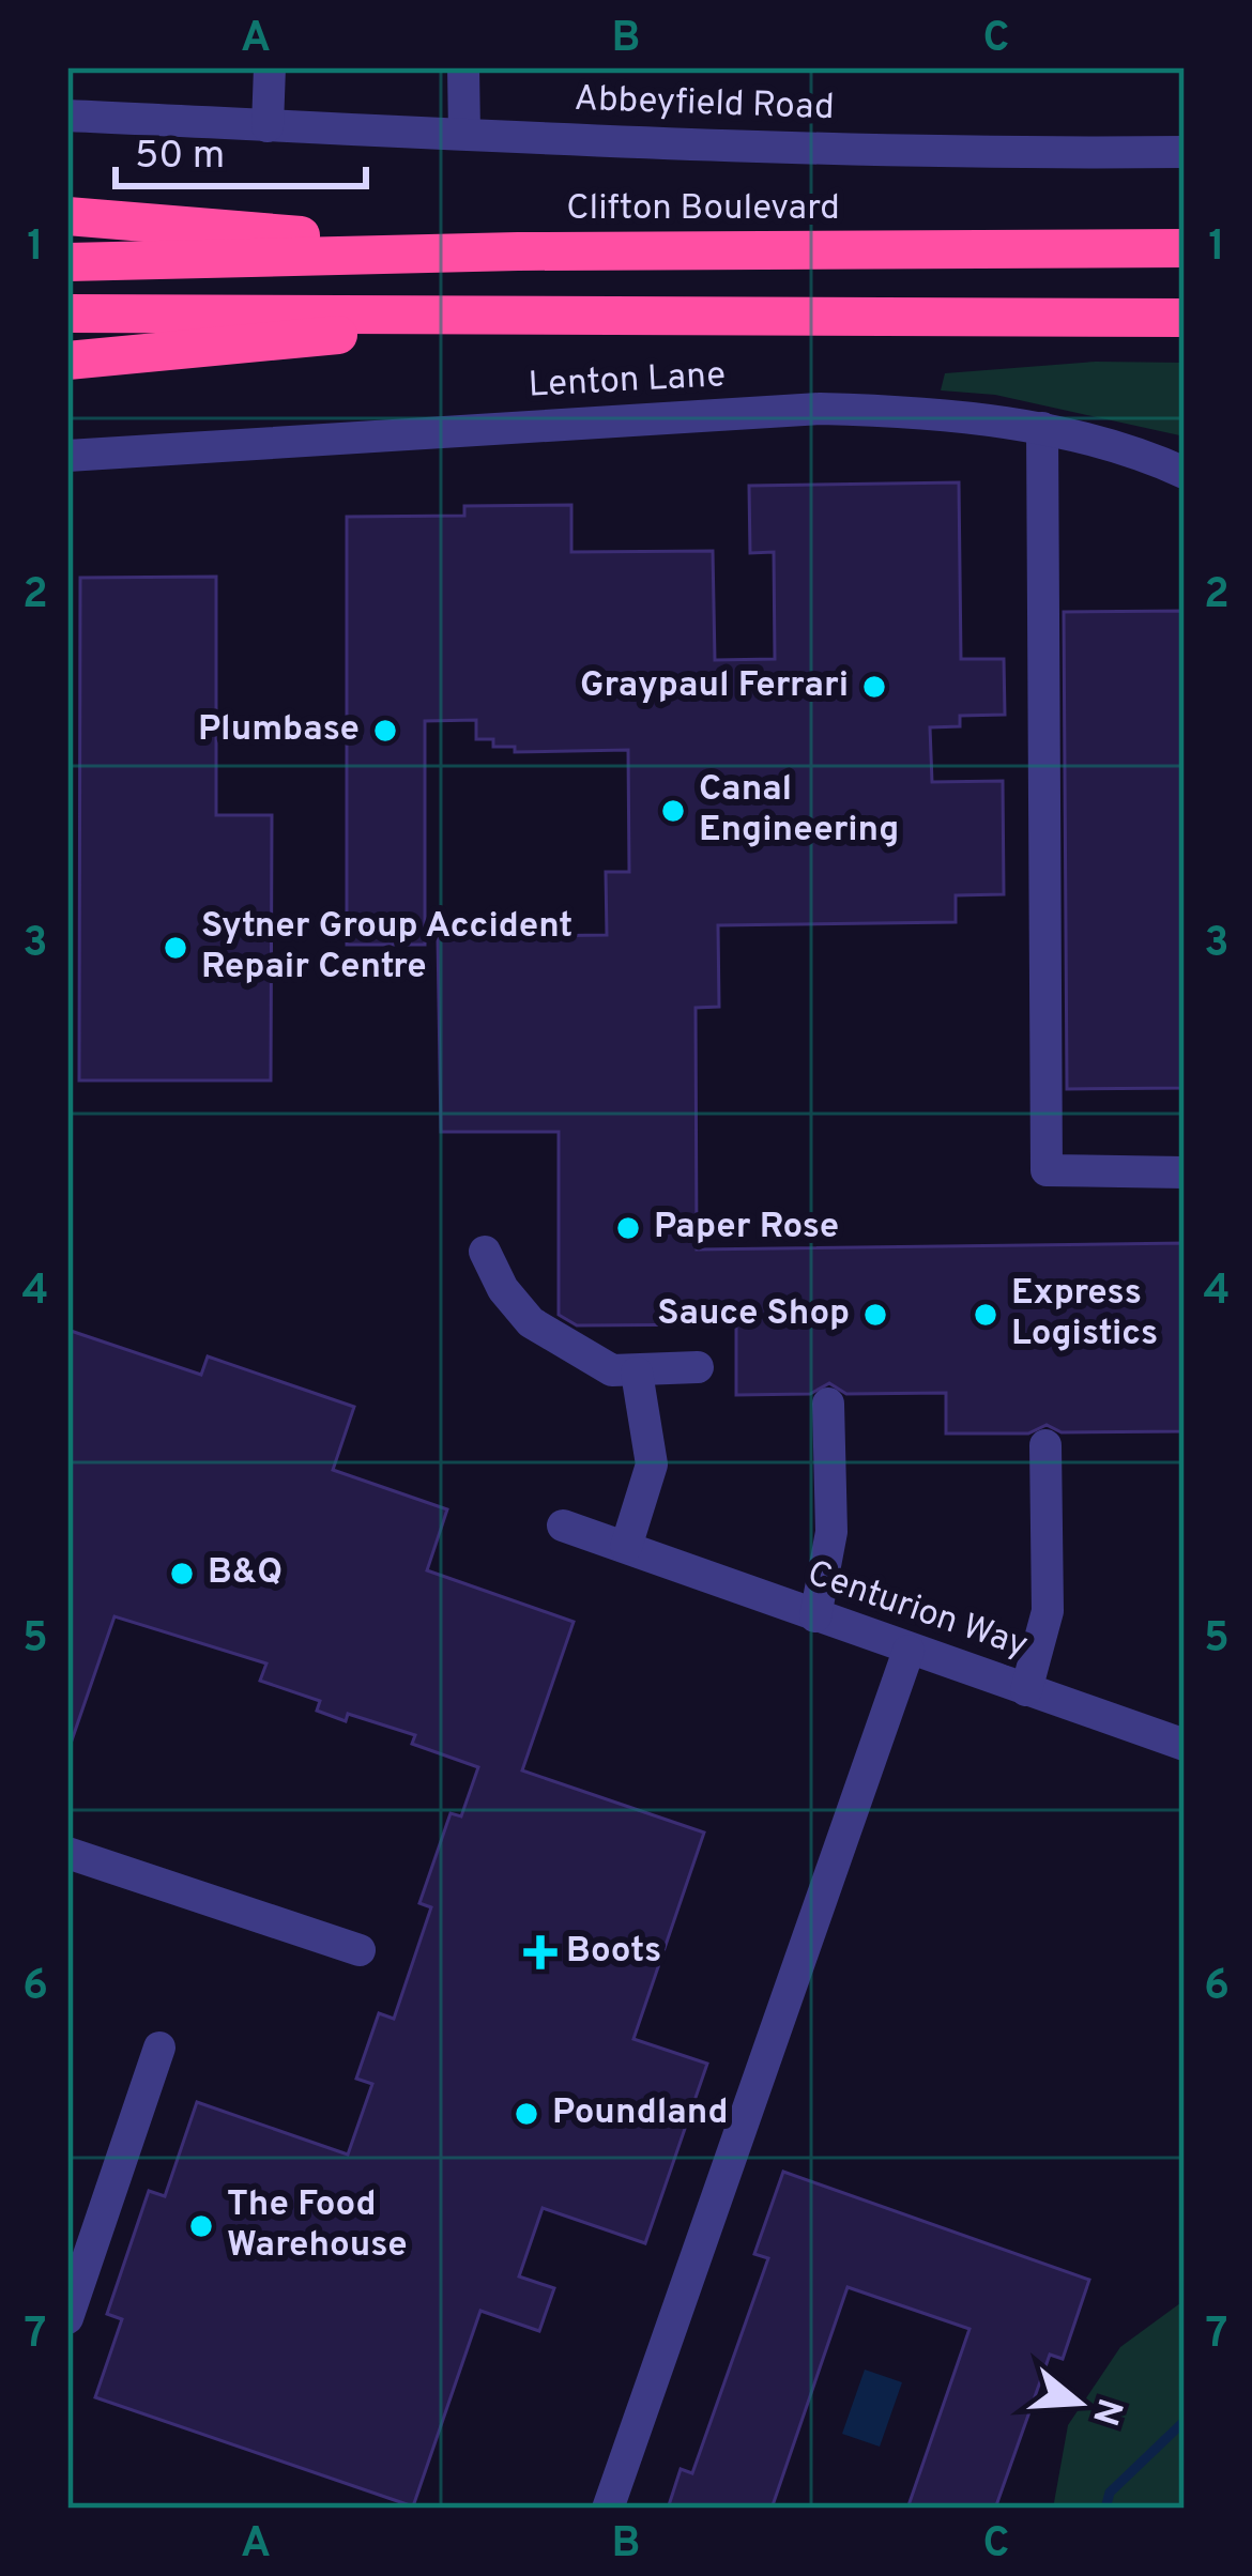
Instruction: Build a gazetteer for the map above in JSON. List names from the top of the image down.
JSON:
{
  "streets": {
    "highway": ["Clifton Boulevard"],
    "street": ["Abbeyfield Road", "Lenton Lane", "Centurion Way"]
  },
  "places": {
    "other": [
      "Graypaul Ferrari",
      "Plumbase",
      "Canal Engineering",
      "Sytner Group Accident Repair Centre",
      "Paper Rose",
      "Sauce Shop",
      "Express Logistics",
      "B&Q",
      "Poundland",
      "The Food Warehouse"
    ],
    "health": ["Boots"]
  },
  "scale_bar": "50 m",
  "north": "right",
  "grid": {
    "columns": ["A", "B", "C"],
    "rows": [
      "1",
      "2",
      "3",
      "4",
      "5",
      "6",
      "7"
    ]
  }
}
